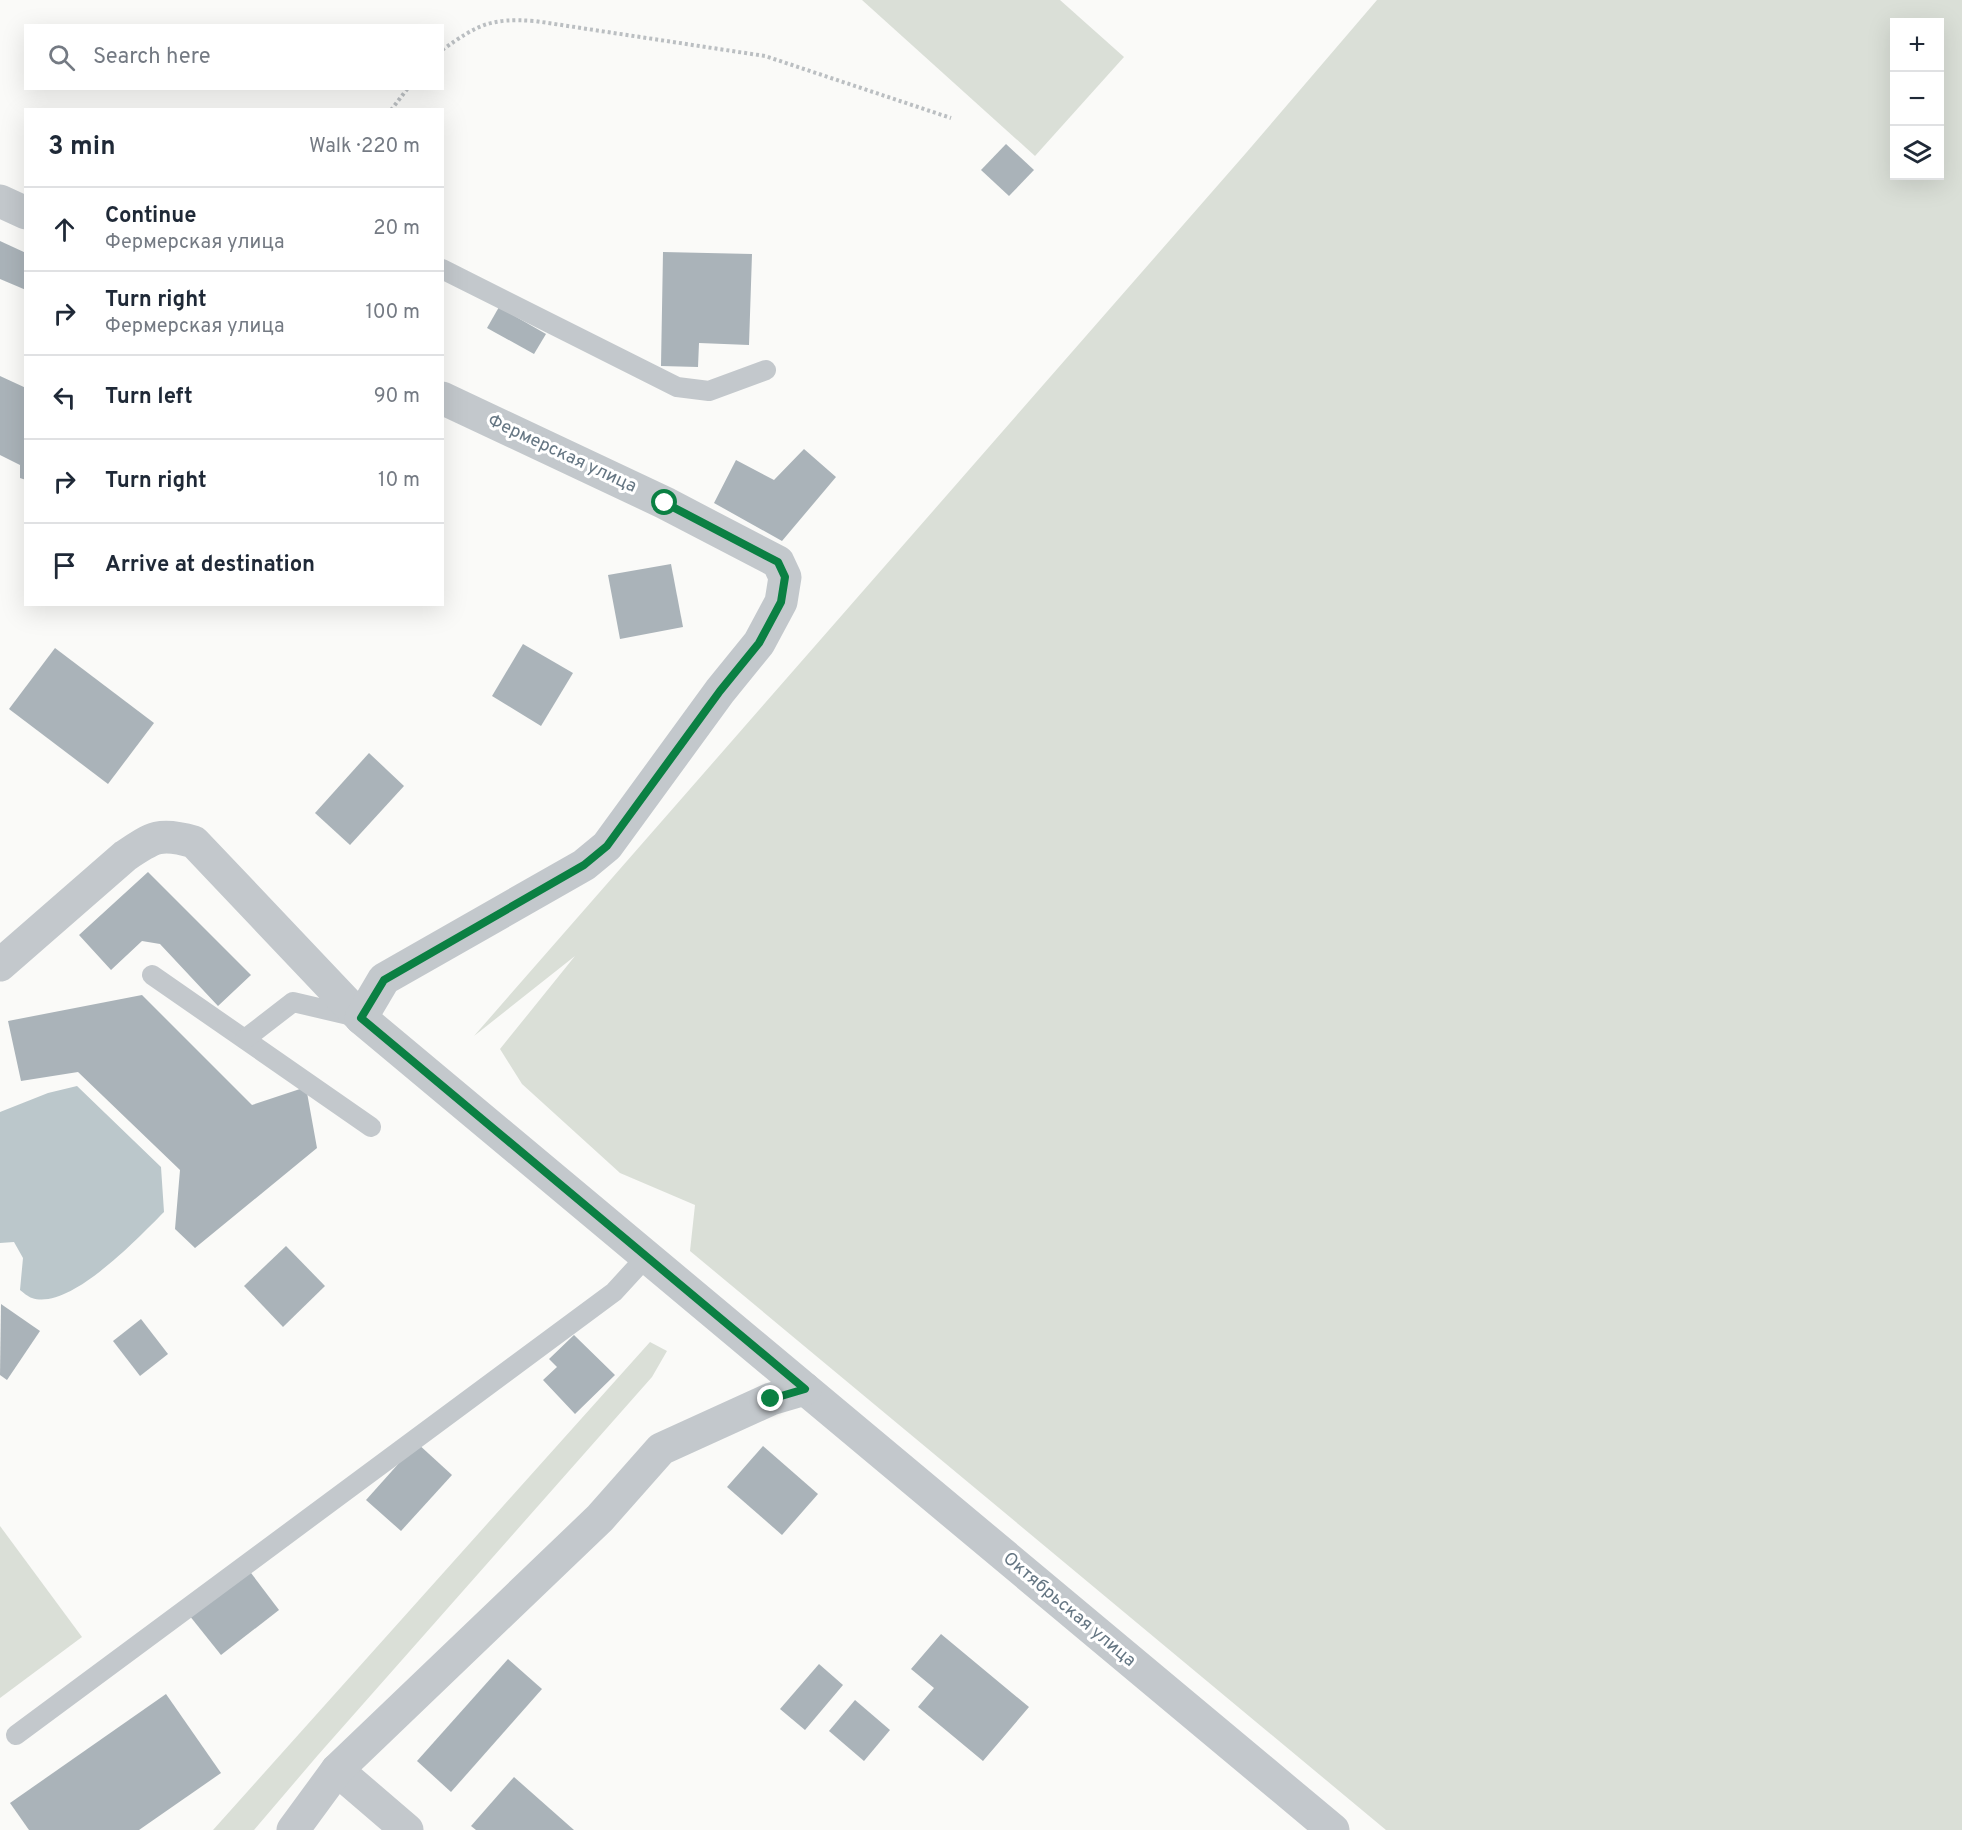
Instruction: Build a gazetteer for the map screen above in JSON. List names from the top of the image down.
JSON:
{
  "streets": {
    "street": ["Фермерская улица", "Октябрьская улица"]
  },
  "crossings": [
    ["Фермерская улица", "Октябрьская улица"]
  ],
  "page": {
    "map_buttons": ["+", "−"],
    "search": "Search here",
    "heading": ["3 min", "Walk · 220 m"],
    "list": [
      ["Continue", "Фермерская улица", "20 m"],
      ["Turn right", "Фермерская улица", "100 m"],
      ["Turn left", "90 m"],
      ["Turn right", "10 m"],
      "Arrive at destination"
    ]
  }
}
